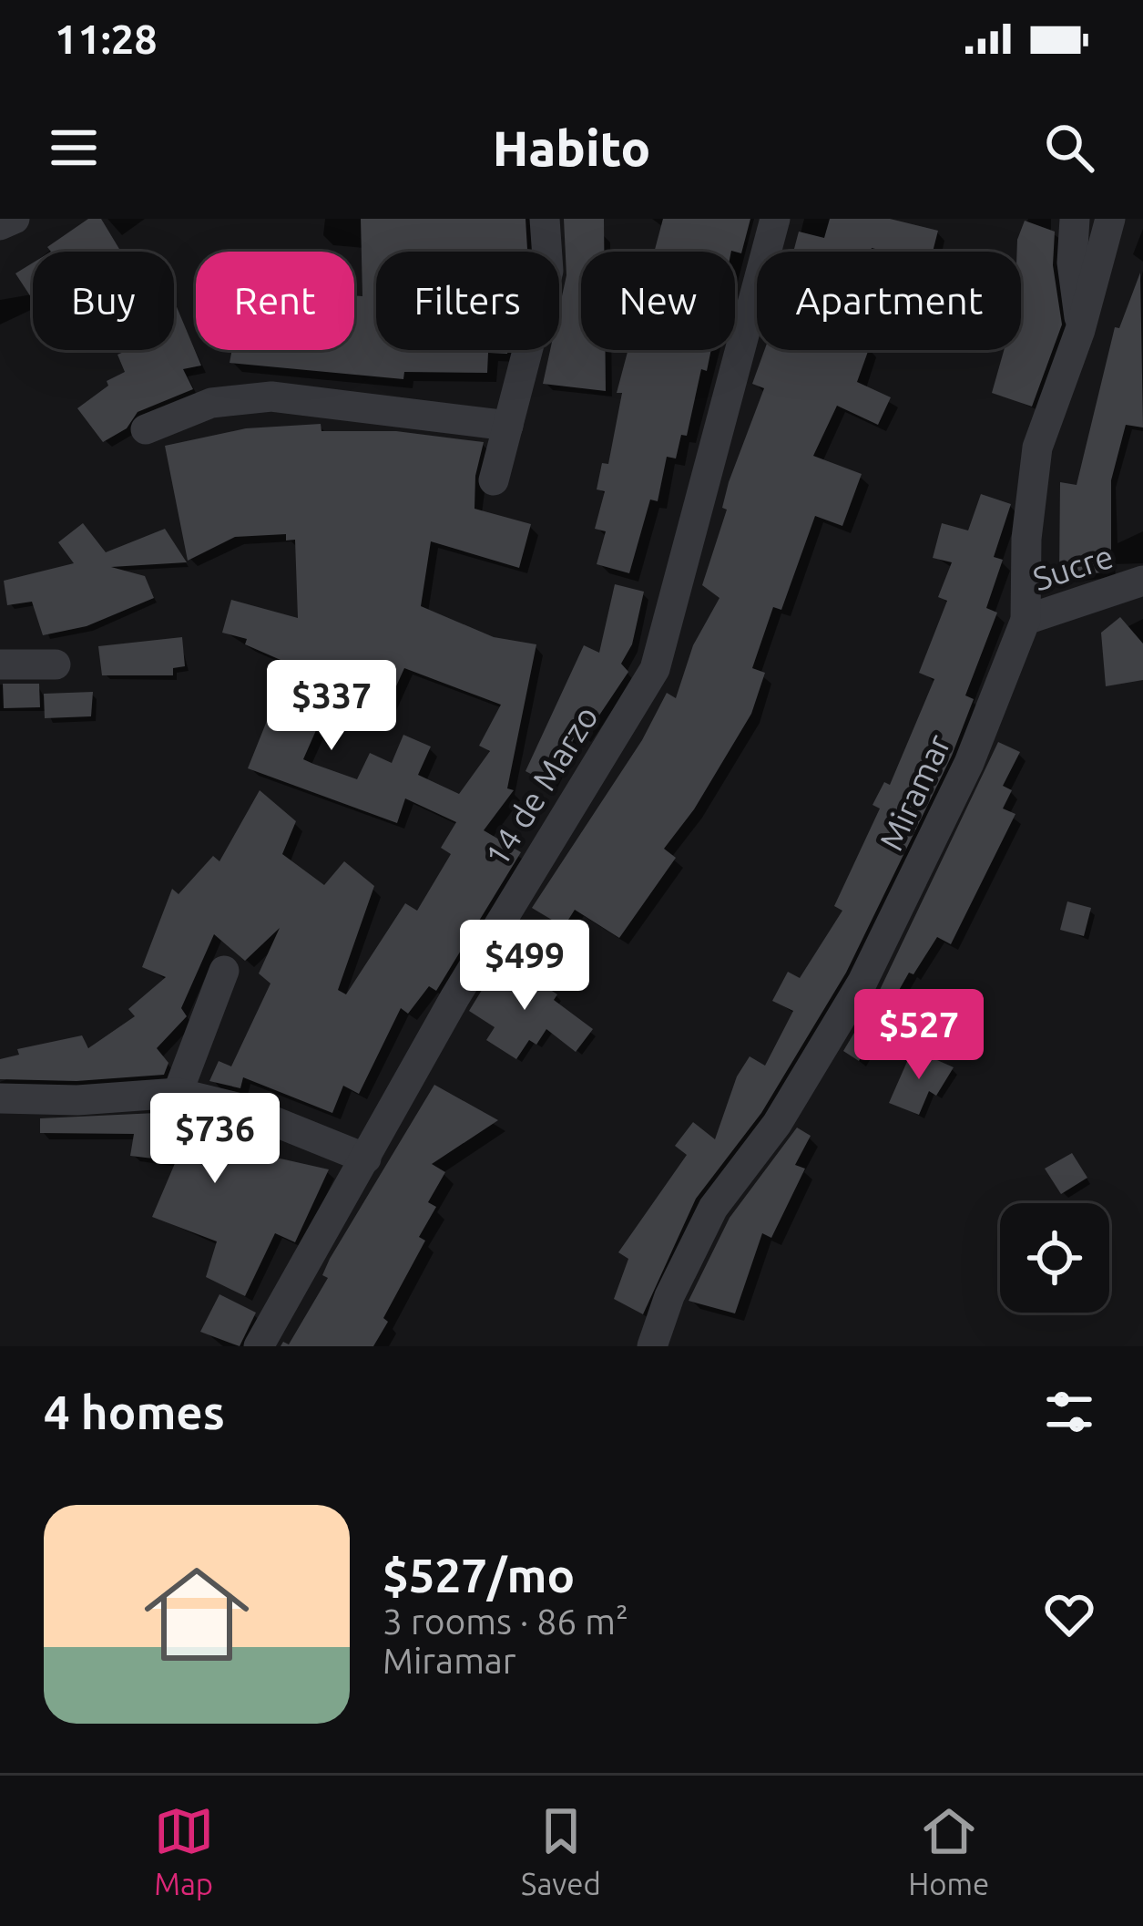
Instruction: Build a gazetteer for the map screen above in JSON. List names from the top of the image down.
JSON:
{
  "streets": {
    "street": ["Sucre", "14 de Marzo", "Miramar"]
  },
  "crossings": [
    ["Sucre", "Miramar"]
  ],
  "page": {
    "status": "11:28",
    "header": "Habito",
    "chip": [
      "Buy",
      "Rent",
      "Filters",
      "New",
      "Apartment"
    ],
    "price": [
      "$337",
      "$499",
      "$527",
      "$736"
    ],
    "heading": "4 homes",
    "list": [
      {
        "name": "$527/mo",
        "note": "3 rooms · 86 m² · Miramar"
      }
    ],
    "tabs": ["Map", "Saved", "Home"]
  }
}
